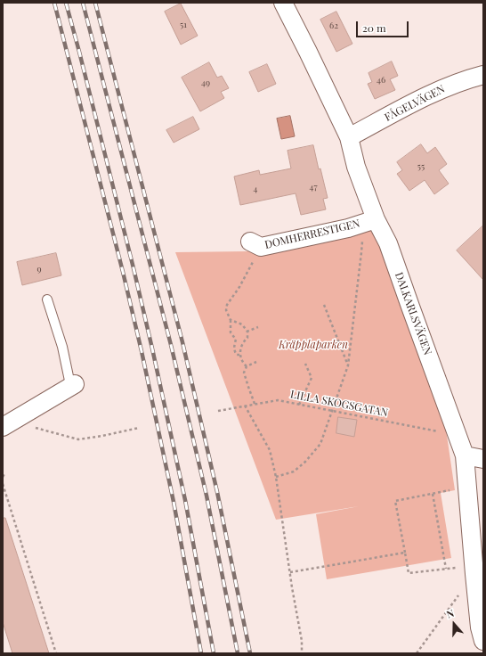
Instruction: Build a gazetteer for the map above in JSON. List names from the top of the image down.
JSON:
{
  "streets": {
    "street": ["FÅGELVÄGEN", "DOMHERRESTIGEN", "DALKARLSVÄGEN"],
    "path": ["LILLA SKOGSGATAN"]
  },
  "crossings": [
    ["FÅGELVÄGEN", "DALKARLSVÄGEN"],
    ["DOMHERRESTIGEN", "DALKARLSVÄGEN"],
    ["DALKARLSVÄGEN", "LILLA SKOGSGATAN"]
  ],
  "parks": ["Kräpplaparken"],
  "house_numbers": [
    "51",
    "62",
    "46",
    "49",
    "55",
    "47",
    "4",
    "9"
  ],
  "scale_bar": "20 m",
  "north": "top"
}
